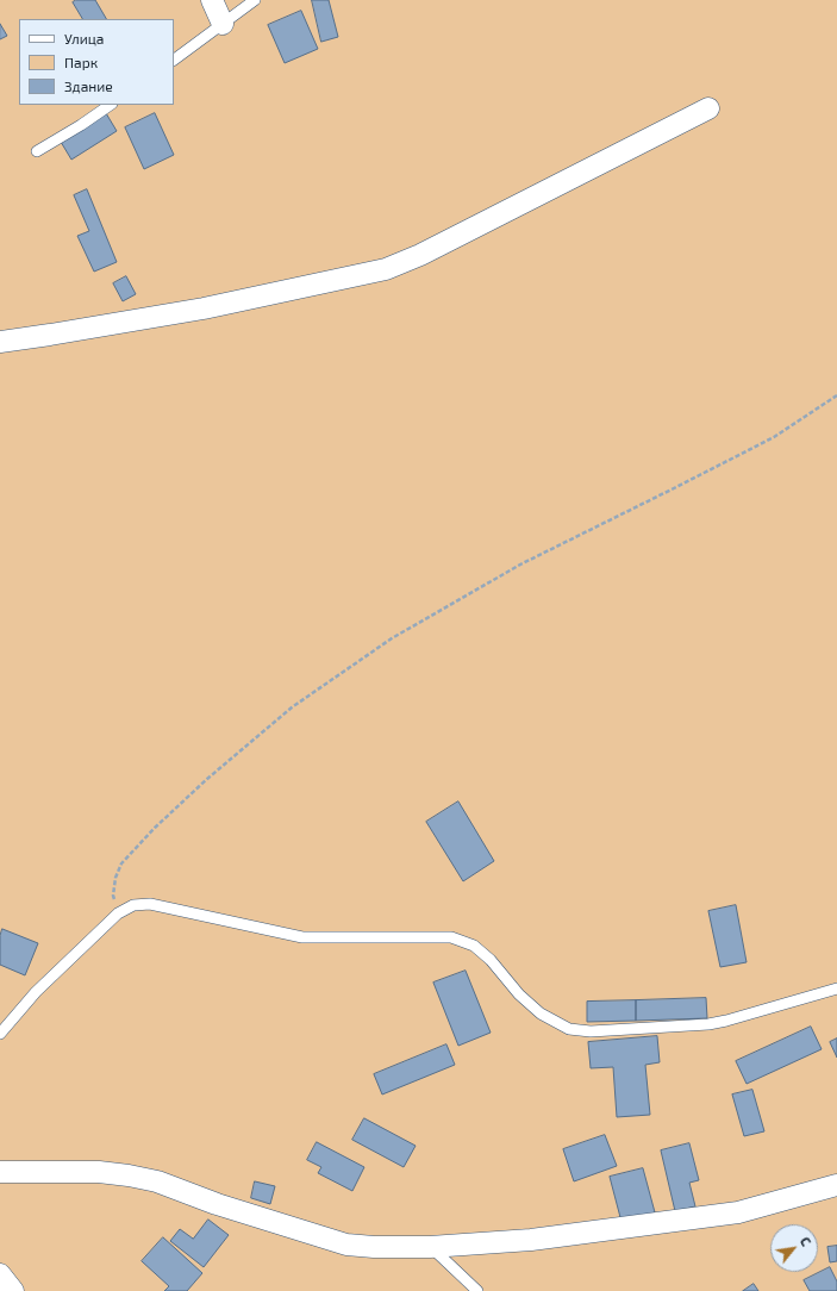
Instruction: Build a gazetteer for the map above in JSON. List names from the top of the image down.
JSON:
{
  "legend": ["Улица", "Парк", "Здание"],
  "north": "top right"
}
